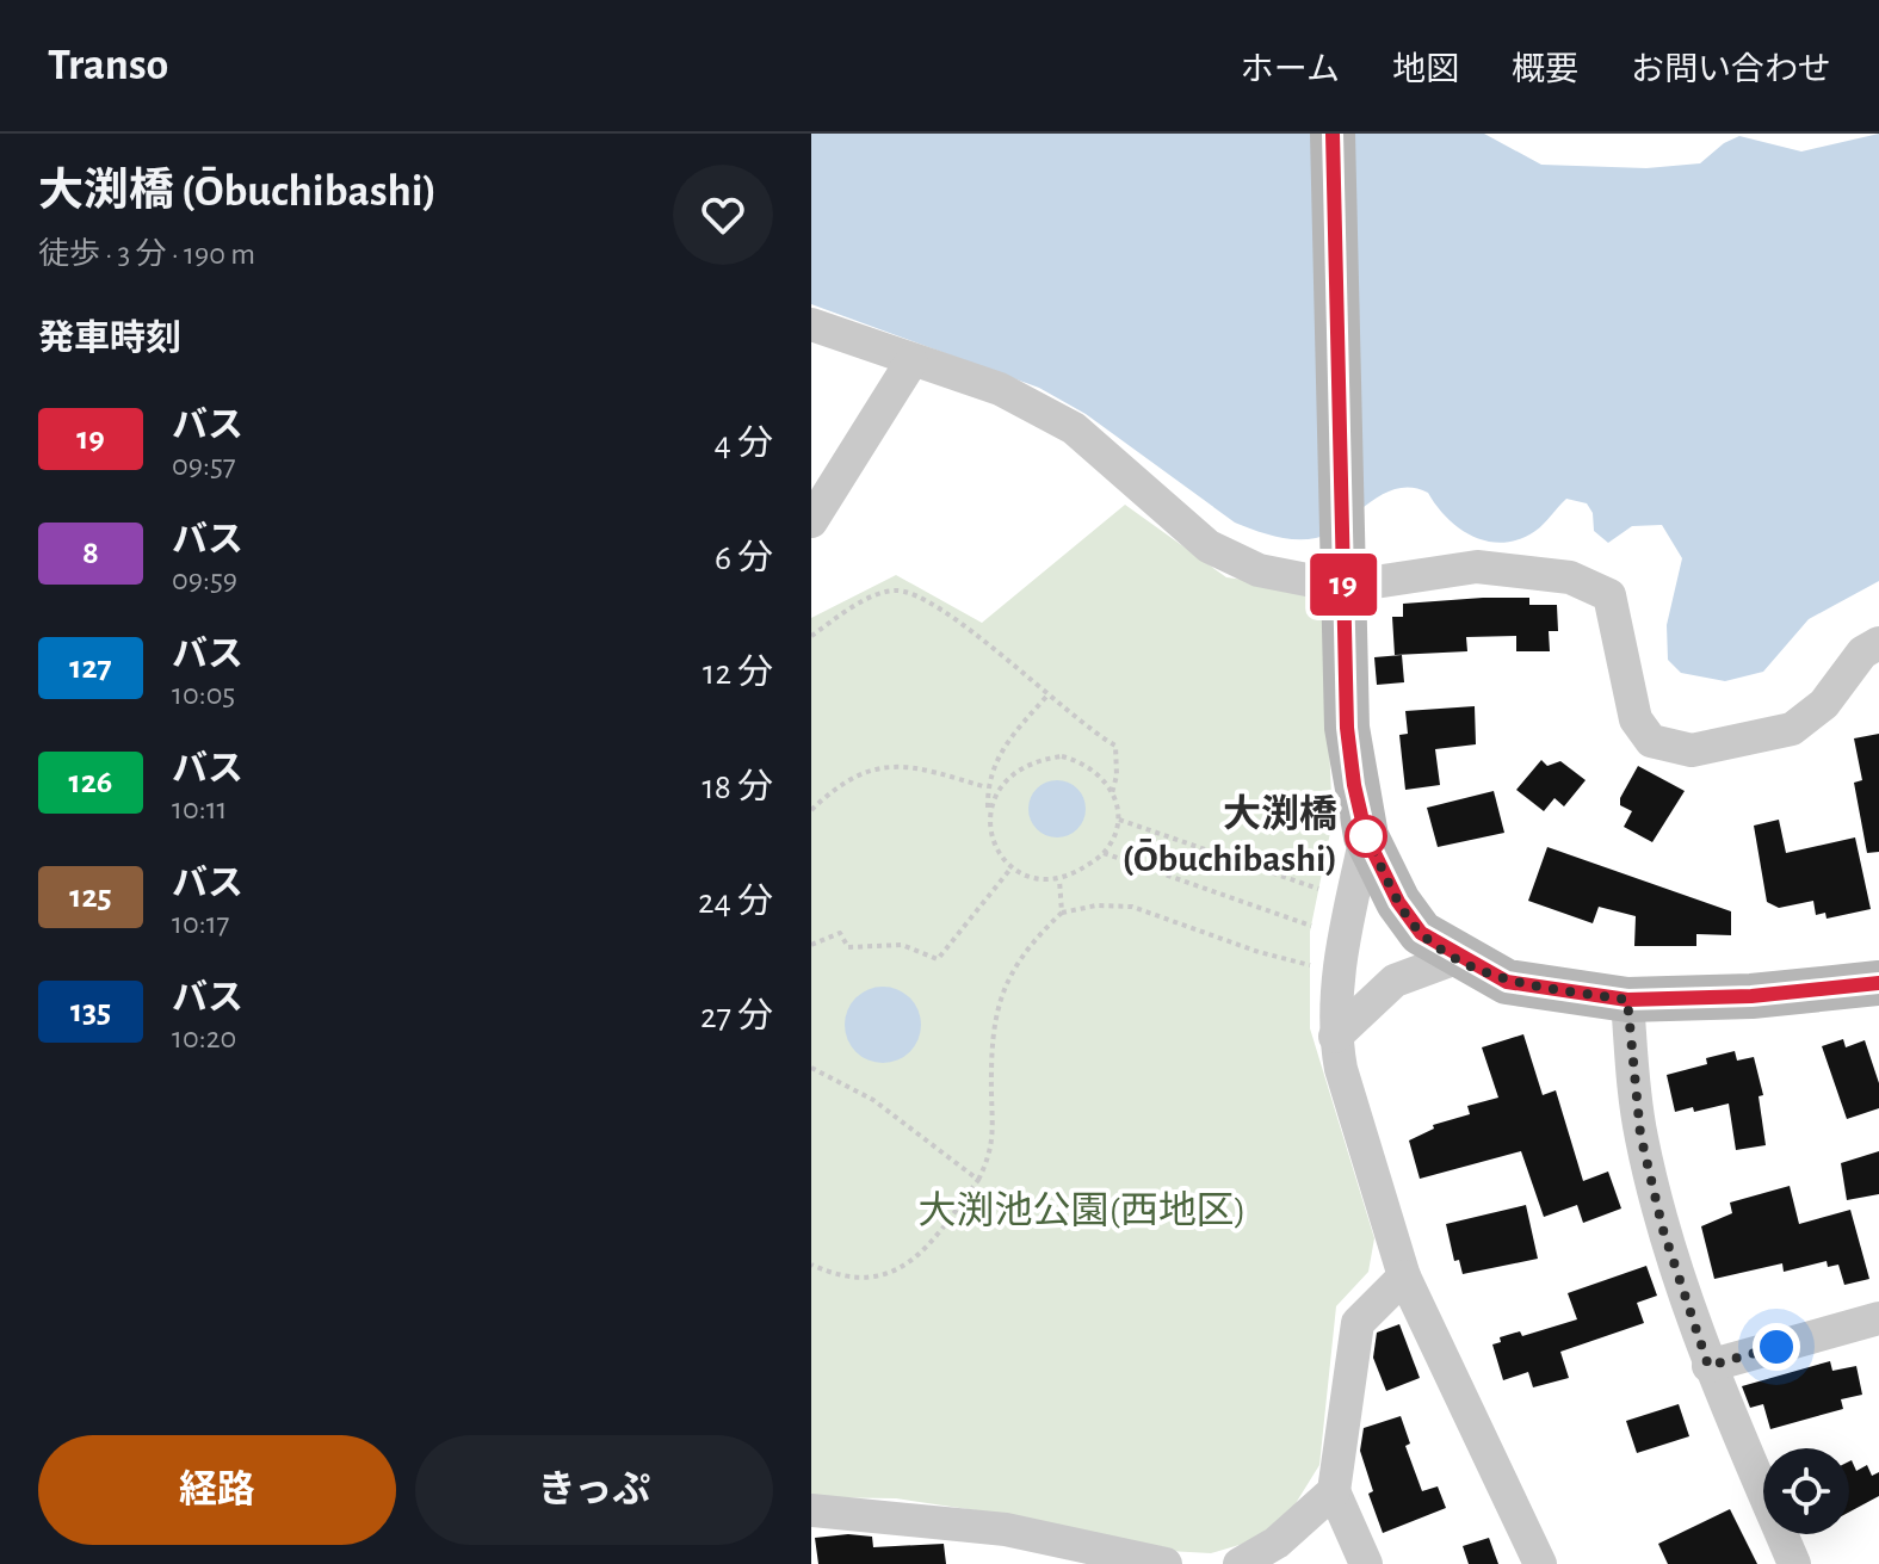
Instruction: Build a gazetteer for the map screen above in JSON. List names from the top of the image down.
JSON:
{
  "parks": ["大渕池公園(西地区)"],
  "places": ["大渕橋 (Ōbuchibashi)"],
  "lines": ["bus line 19"],
  "page": {
    "header": "Transo",
    "nav": [
      "ホーム",
      "地図",
      "概要",
      "お問い合わせ"
    ],
    "heading": [
      ["大渕橋 (Ōbuchibashi)", "徒歩 · 3 分 · 190 m"],
      "発車時刻"
    ],
    "on_map": "19",
    "list": [
      {
        "mark": "19",
        "name": "バス",
        "note": "09:57",
        "value": "4 分"
      },
      {
        "mark": "8",
        "name": "バス",
        "note": "09:59",
        "value": "6 分"
      },
      {
        "mark": "127",
        "name": "バス",
        "note": "10:05",
        "value": "12 分"
      },
      {
        "mark": "126",
        "name": "バス",
        "note": "10:11",
        "value": "18 分"
      },
      {
        "mark": "125",
        "name": "バス",
        "note": "10:17",
        "value": "24 分"
      },
      {
        "mark": "135",
        "name": "バス",
        "note": "10:20",
        "value": "27 分"
      }
    ],
    "buttons": ["経路", "きっぷ"]
  }
}
